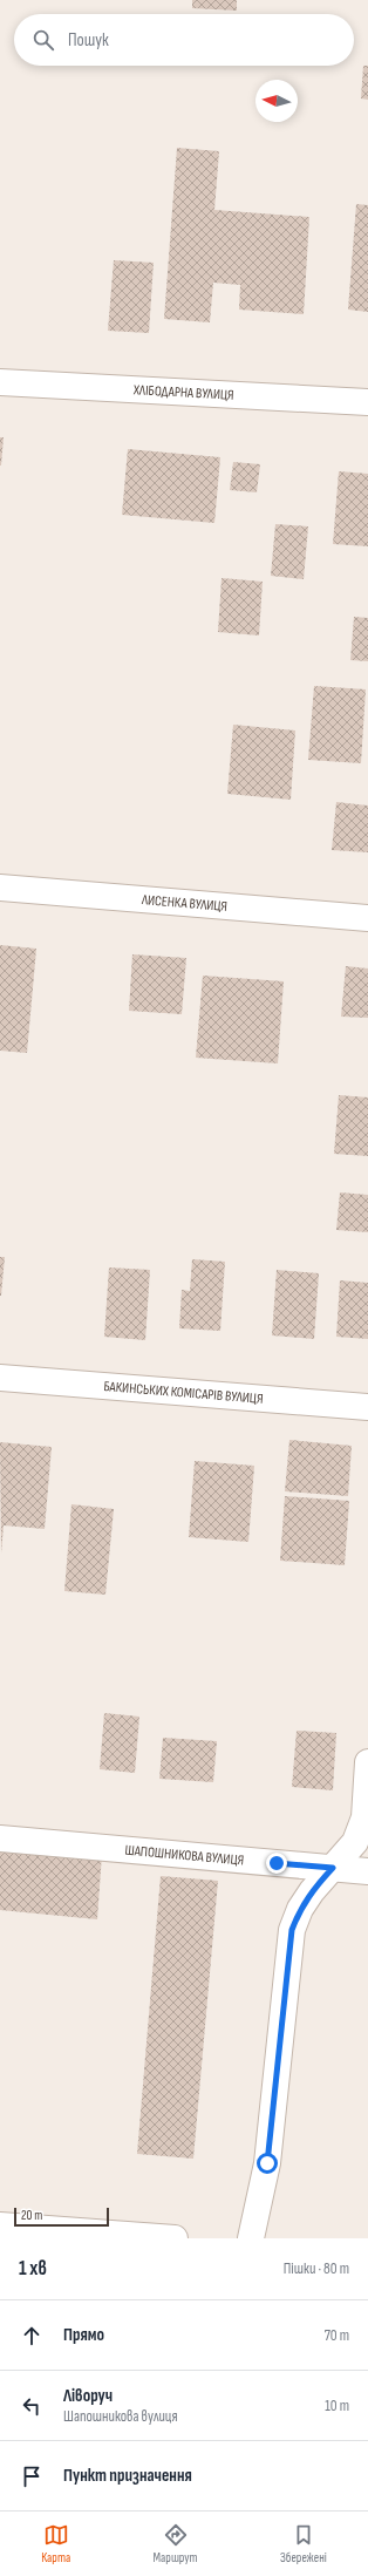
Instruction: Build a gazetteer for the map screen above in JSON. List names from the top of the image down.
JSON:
{
  "streets": {
    "street": [
      "ХЛІБОДАРНА ВУЛИЦЯ",
      "ЛИСЕНКА ВУЛИЦЯ",
      "БАКИНСЬКИХ КОМІСАРІВ ВУЛИЦЯ",
      "ШАПОШНИКОВА ВУЛИЦЯ"
    ]
  },
  "scale_bar": "20 m",
  "north": "left",
  "page": {
    "search": "Пошук",
    "scale": "20 m",
    "heading": ["1 хв", "Пішки · 80 m"],
    "list": [
      ["Прямо", "70 m"],
      ["Ліворуч", "Шапошникова вулиця", "10 m"],
      "Пункт призначення"
    ],
    "nav": ["Карта", "Маршрут", "Збережені"]
  }
}
